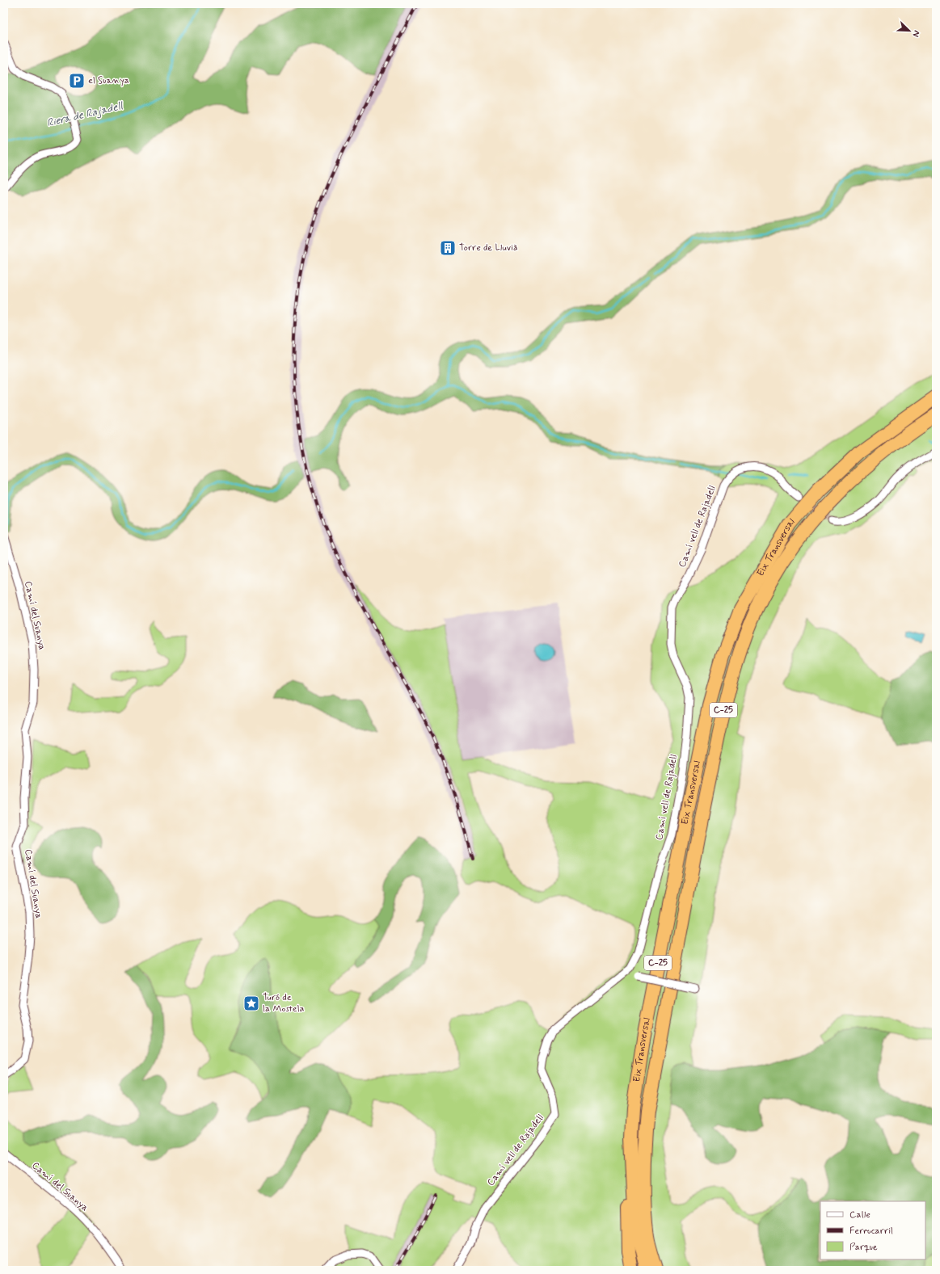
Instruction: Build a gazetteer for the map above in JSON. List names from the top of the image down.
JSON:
{
  "streets": {
    "highway": ["Eix Transversal", "C-25"],
    "street": ["Camí vell de Rajadell", "Camí del Suanya"]
  },
  "water": ["Riera de Rajadell"],
  "places": {
    "parking": ["el Suanya"],
    "building": ["Torre de Lluvià"],
    "place": ["Turó de la Mostela"]
  },
  "legend": ["Calle", "Ferrocarril", "Parque"],
  "north": "bottom right"
}
